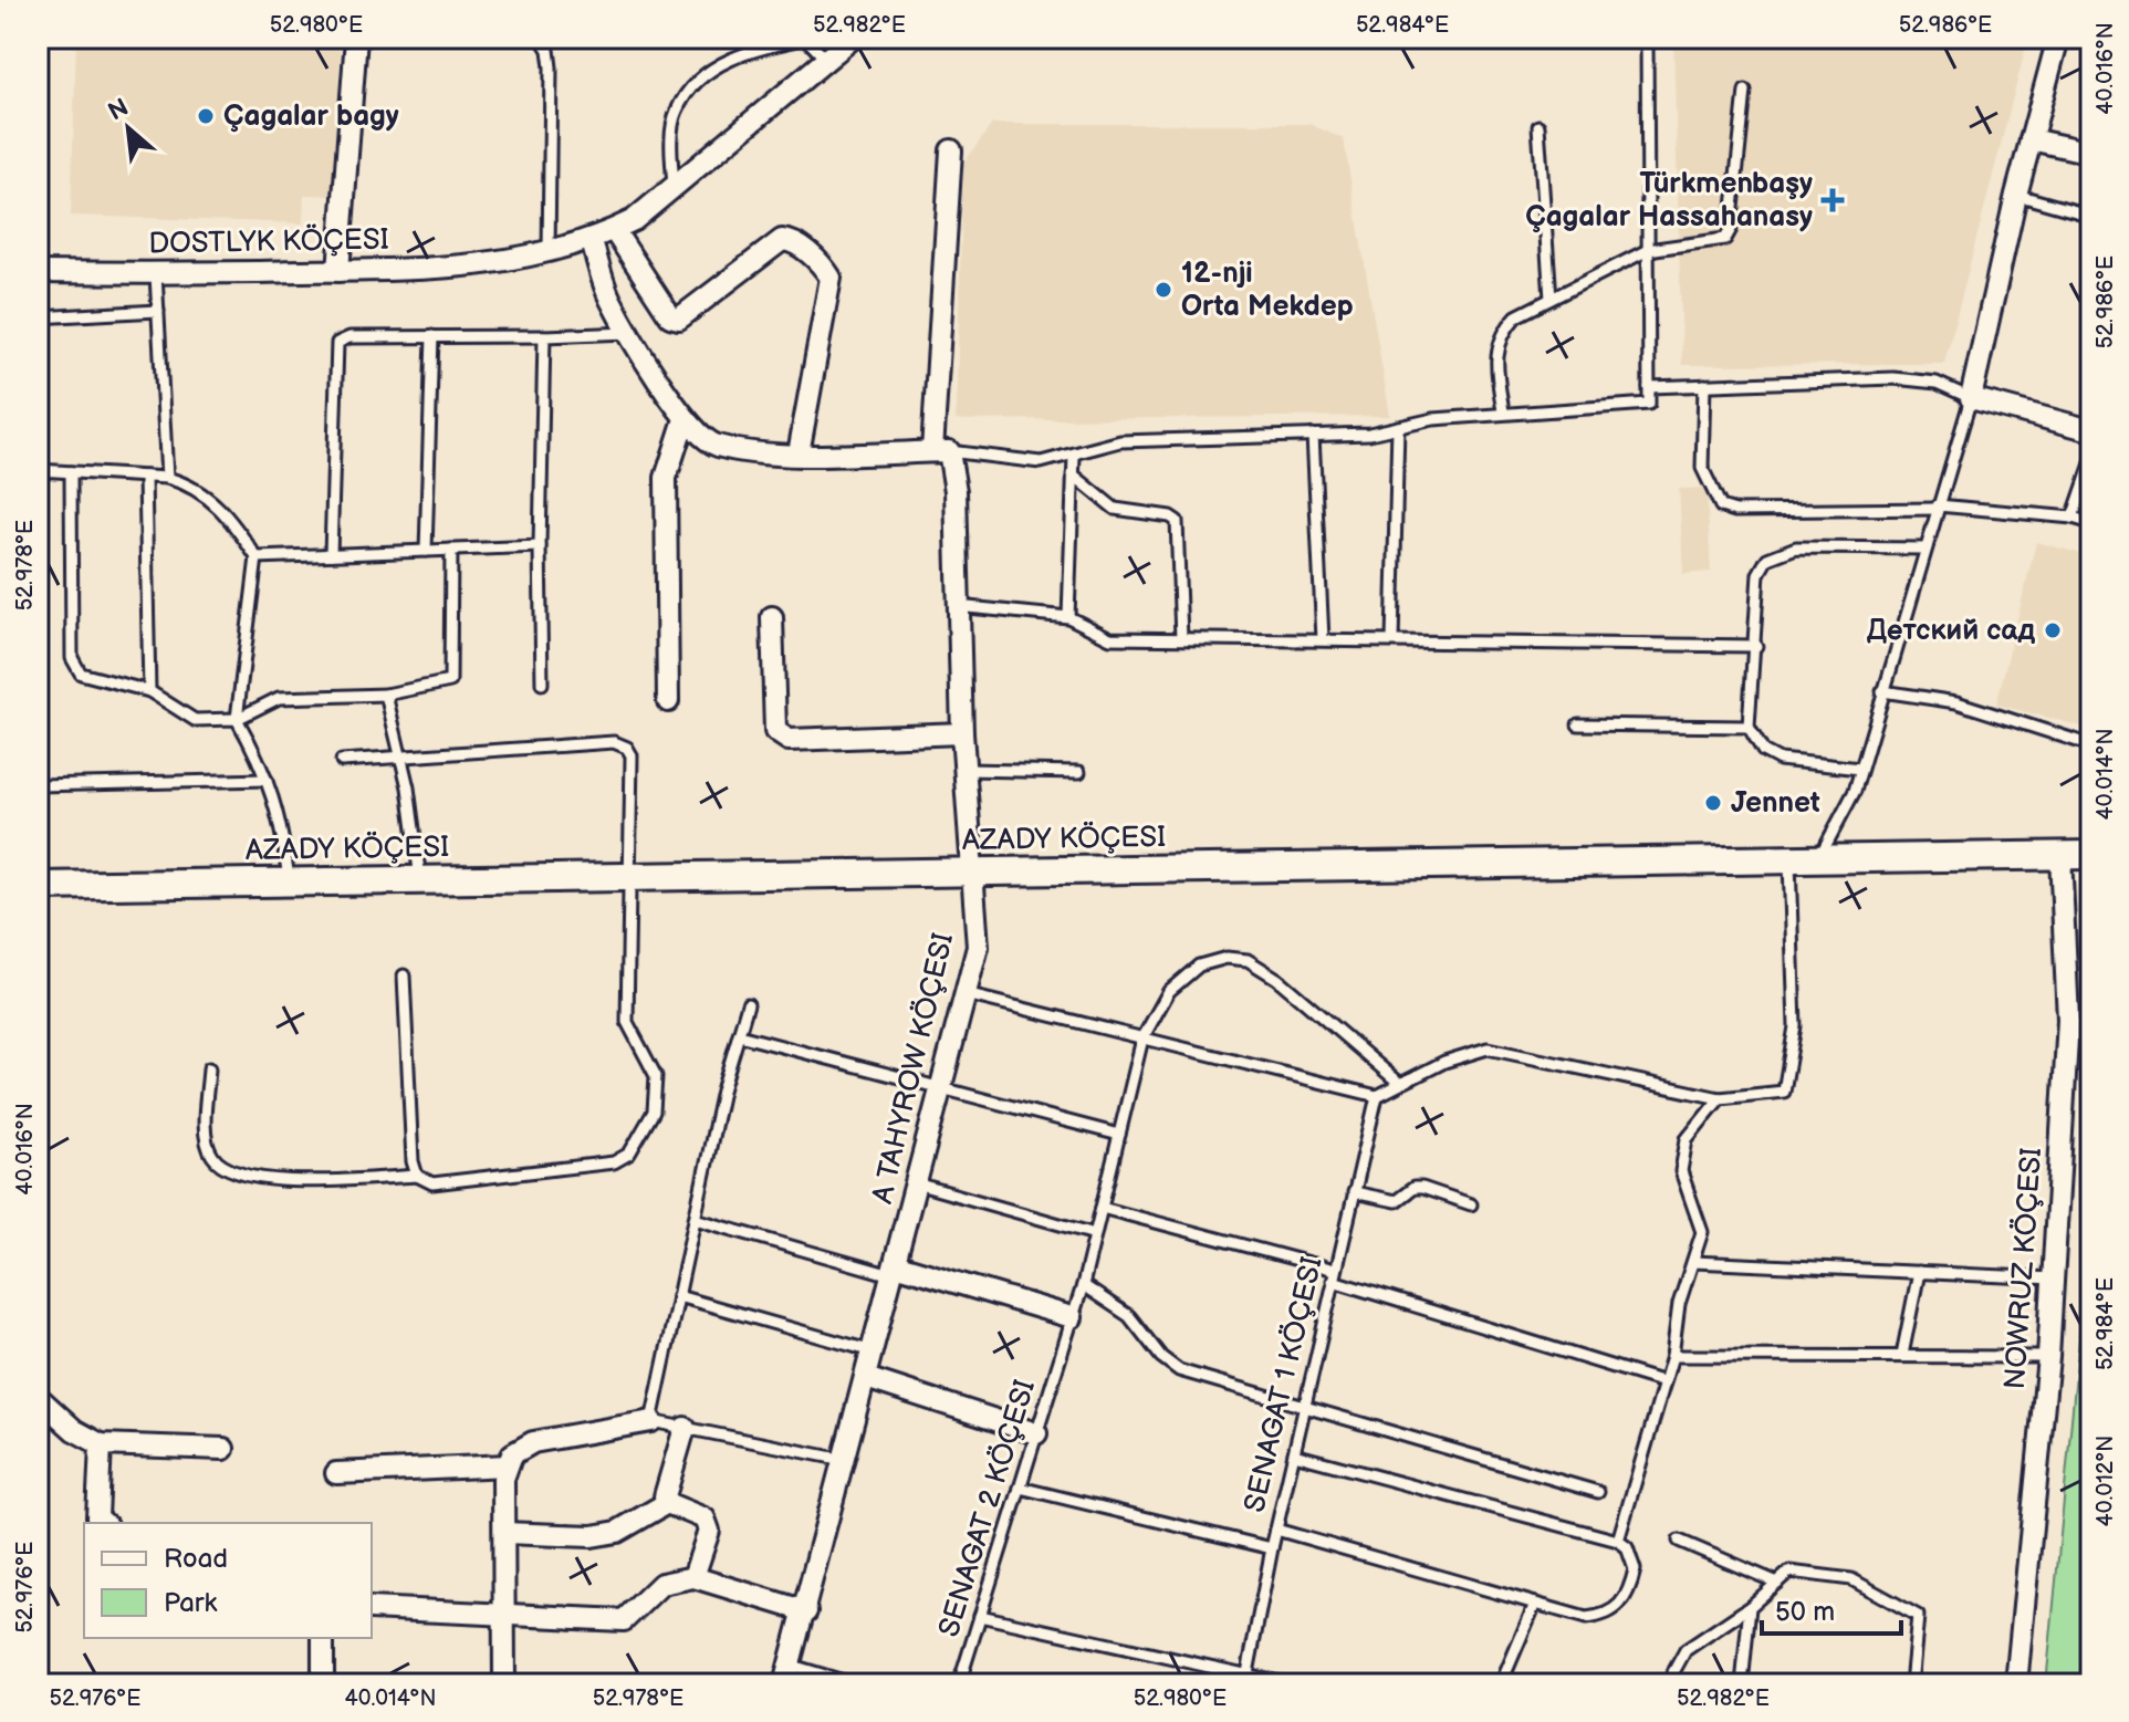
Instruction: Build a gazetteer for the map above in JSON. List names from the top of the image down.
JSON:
{
  "streets": {
    "main road": ["AZADY KÖÇESI"],
    "street": ["DOSTLYK KÖÇESI", "A TAHYROW KÖÇESI", "NOWRUZ KÖÇESI"],
    "lane": ["SENAGAT 1 KÖÇESI", "SENAGAT 2 KÖÇESI"]
  },
  "crossings": [
    ["AZADY KÖÇESI", "A TAHYROW KÖÇESI"],
    ["AZADY KÖÇESI", "NOWRUZ KÖÇESI"]
  ],
  "places": {
    "other": [
      "Çagalar bagy",
      "12-nji Orta Mekdep",
      "Детский сад",
      "Jennet"
    ],
    "health": ["Türkmenbaşy Çagalar Hassahanasy"]
  },
  "legend": ["Road", "Park"],
  "scale_bar": "50 m",
  "north": "top left",
  "coordinates": [
    "52.980°E",
    "52.982°E",
    "52.984°E",
    "52.986°E",
    "40.016°N",
    "52.978°E",
    "40.014°N",
    "40.012°N",
    "52.976°E"
  ]
}
